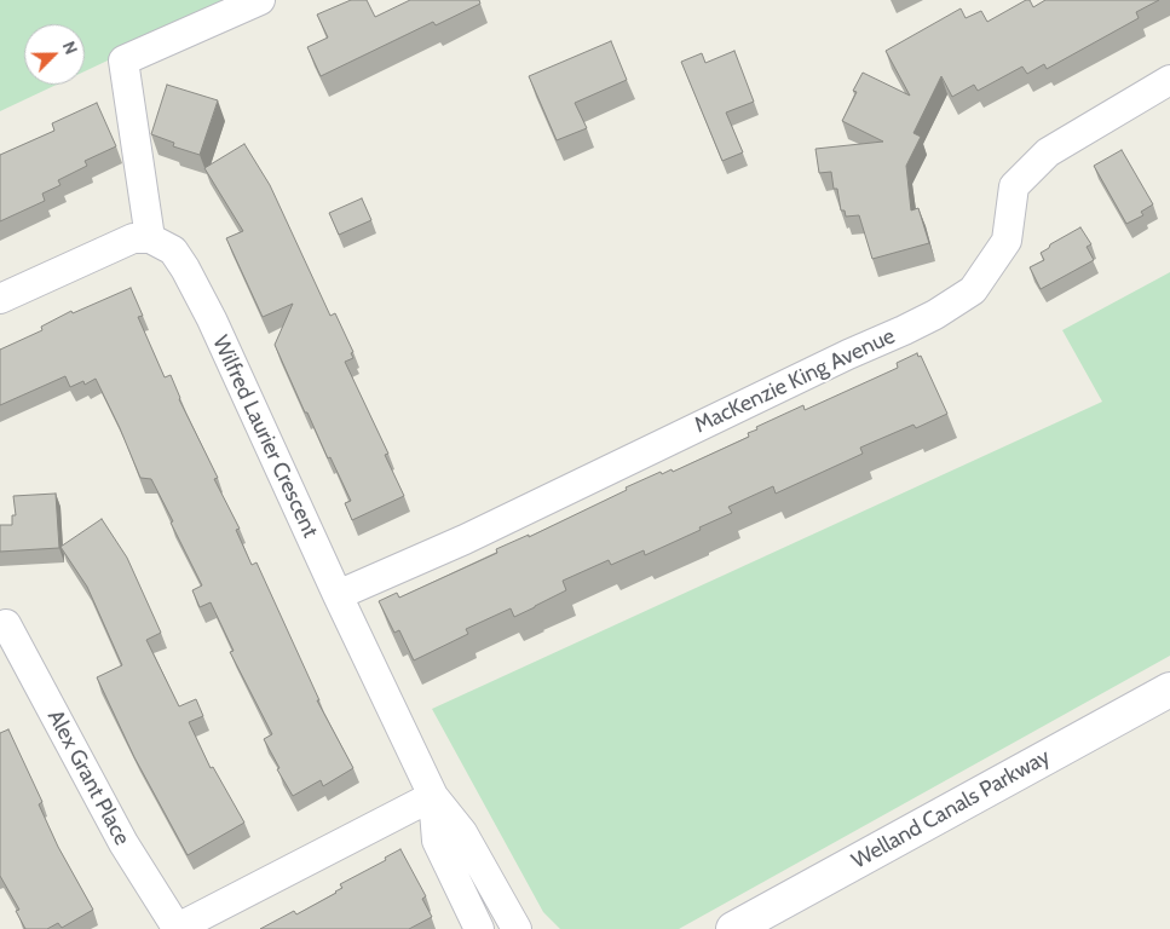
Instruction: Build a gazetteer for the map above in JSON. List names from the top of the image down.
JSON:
{
  "streets": {
    "main road": ["Welland Canals Parkway"],
    "street": ["MacKenzie King Avenue", "Wilfred Laurier Crescent", "Alex Grant Place"]
  },
  "crossings": [
    ["MacKenzie King Avenue", "Wilfred Laurier Crescent"]
  ],
  "north": "top right"
}
